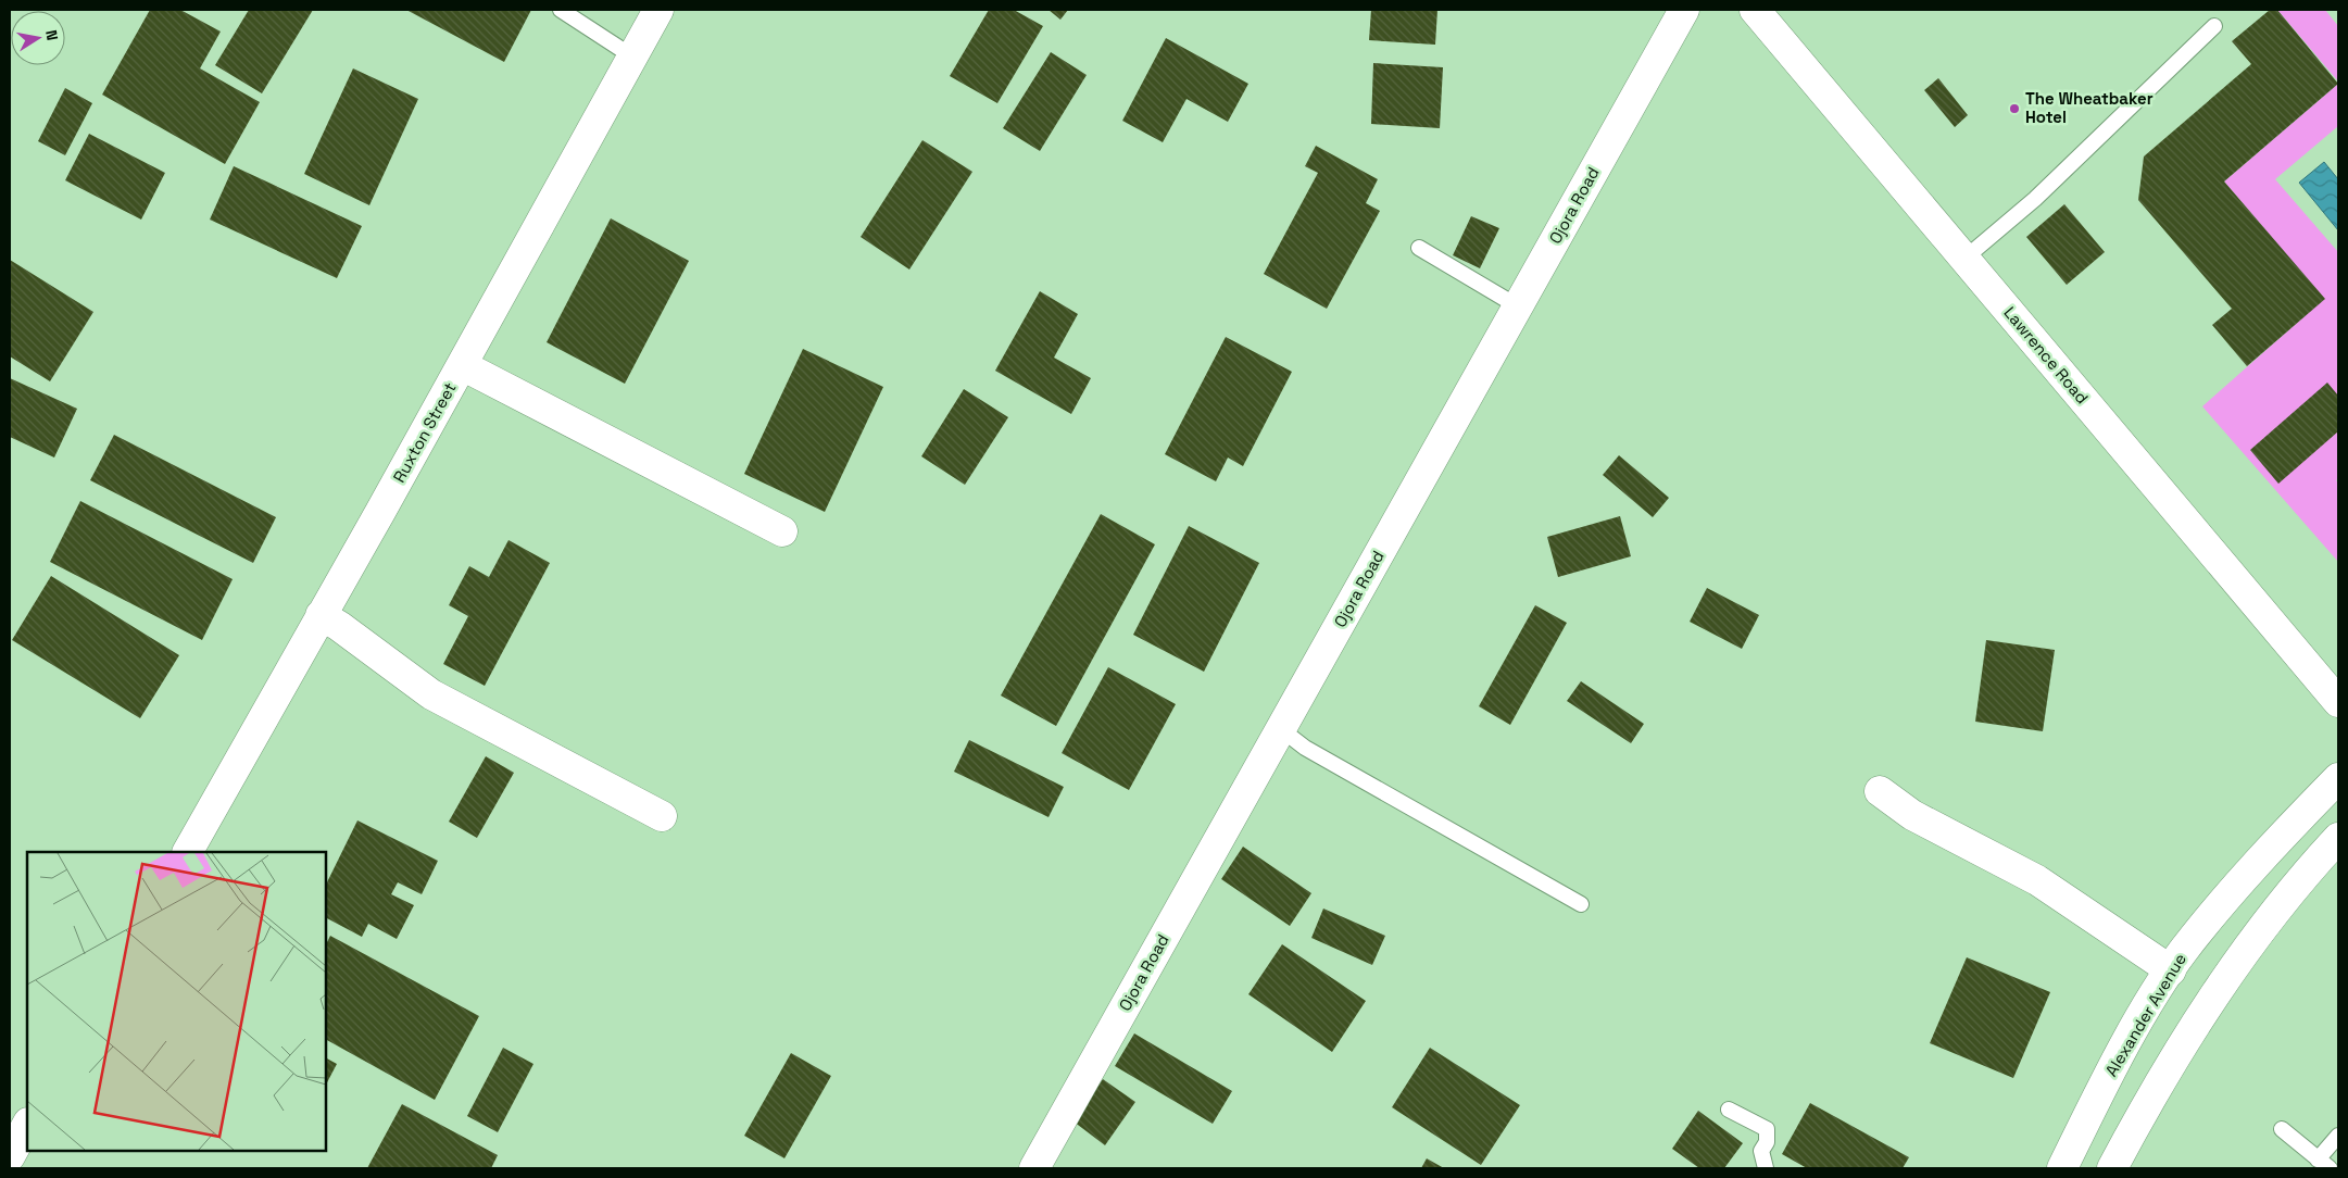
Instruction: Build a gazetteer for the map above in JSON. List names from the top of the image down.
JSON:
{
  "streets": {
    "street": [
      "Ojora Road",
      "Lawrence Road",
      "Ruxton Street",
      "Alexander Avenue"
    ]
  },
  "places": ["The Wheatbaker Hotel"],
  "north": "right"
}
